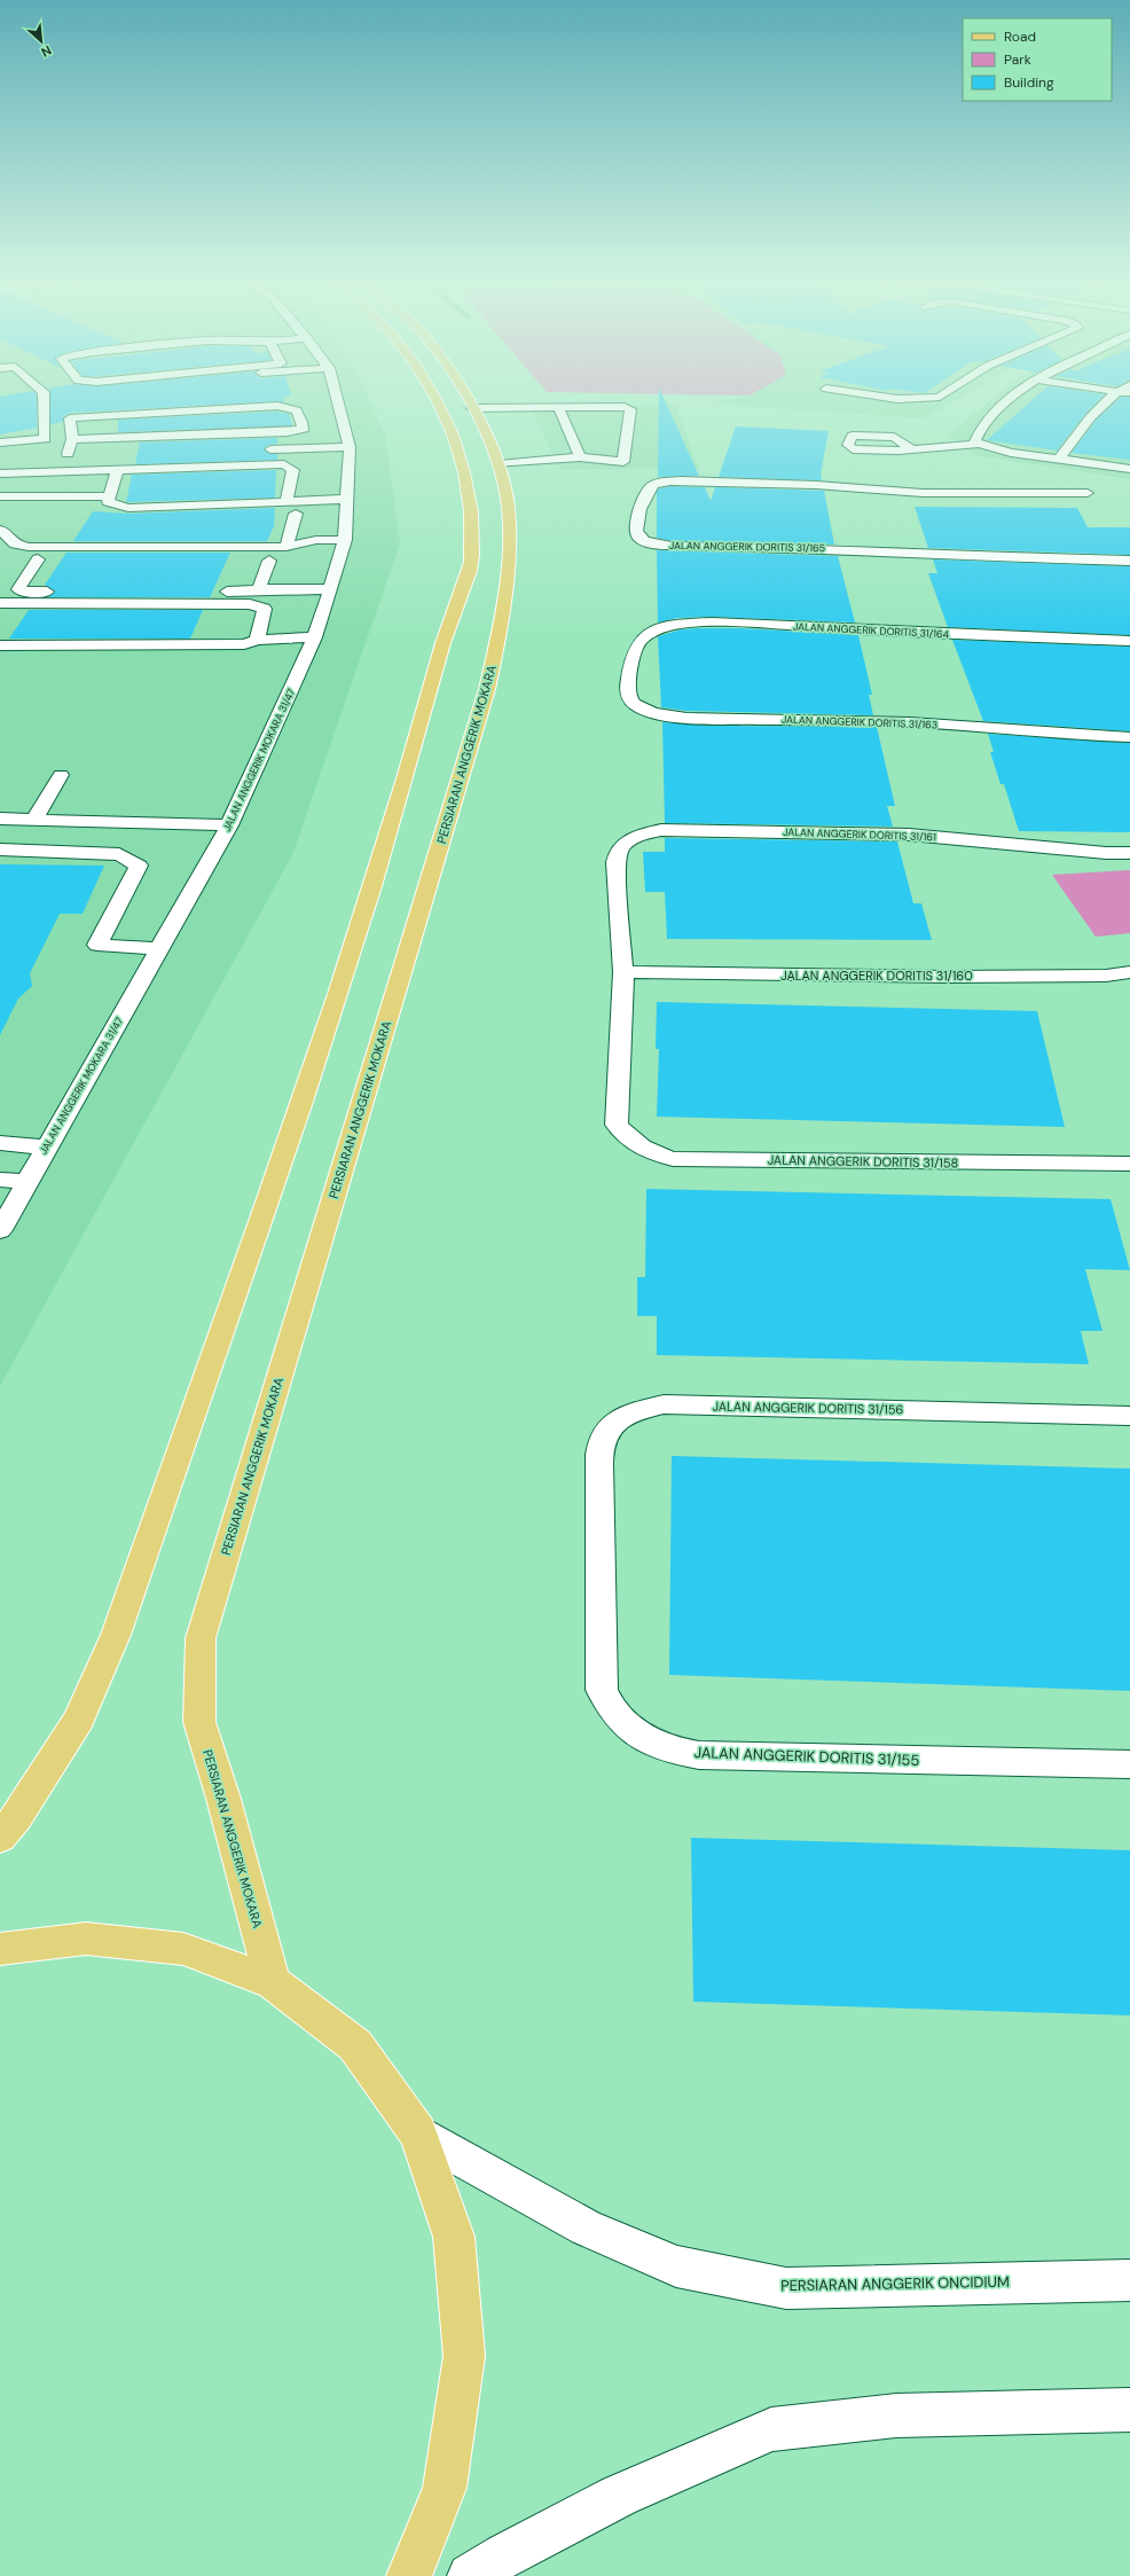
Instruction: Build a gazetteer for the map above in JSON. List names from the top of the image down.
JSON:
{
  "streets": {
    "main road": ["PERSIARAN ANGGERIK MOKARA"],
    "street": [
      "JALAN ANGGERIK DORITIS 31/165",
      "JALAN ANGGERIK DORITIS 31/164",
      "JALAN ANGGERIK DORITIS 31/163",
      "JALAN ANGGERIK MOKARA 31/47",
      "JALAN ANGGERIK DORITIS 31/161",
      "JALAN ANGGERIK DORITIS 31/160",
      "JALAN ANGGERIK DORITIS 31/158",
      "JALAN ANGGERIK DORITIS 31/156",
      "JALAN ANGGERIK DORITIS 31/155",
      "PERSIARAN ANGGERIK ONCIDIUM"
    ]
  },
  "crossings": [
    ["JALAN ANGGERIK DORITIS 31/164", "JALAN ANGGERIK DORITIS 31/163"],
    ["JALAN ANGGERIK DORITIS 31/161", "JALAN ANGGERIK DORITIS 31/160"],
    ["JALAN ANGGERIK DORITIS 31/161", "JALAN ANGGERIK DORITIS 31/158"],
    ["JALAN ANGGERIK DORITIS 31/160", "JALAN ANGGERIK DORITIS 31/158"],
    ["JALAN ANGGERIK DORITIS 31/156", "JALAN ANGGERIK DORITIS 31/155"]
  ],
  "legend": ["Road", "Park", "Building"],
  "north": "bottom right"
}
